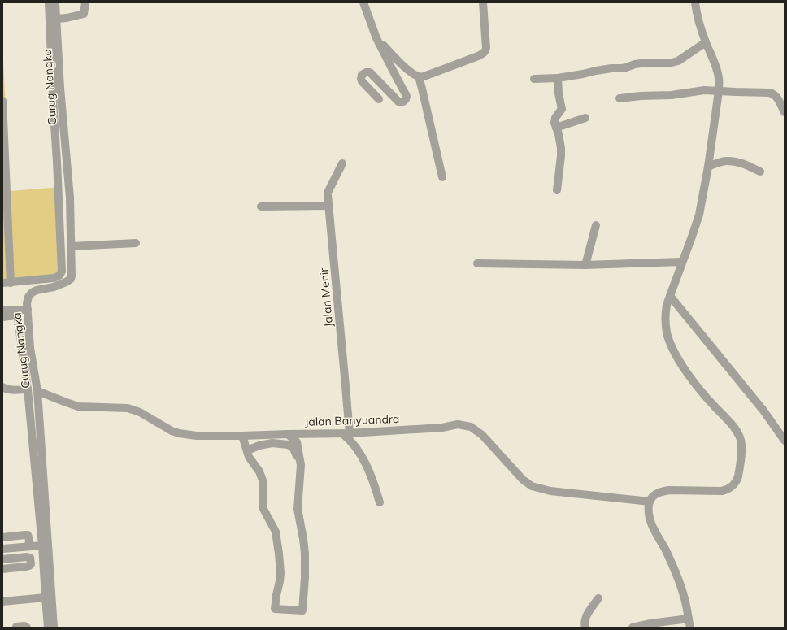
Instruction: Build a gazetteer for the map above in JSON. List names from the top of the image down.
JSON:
{
  "streets": {
    "street": ["Curug Nangka", "Jalan Menir", "Jalan Banyuandra"]
  },
  "crossings": [
    ["Curug Nangka", "Jalan Banyuandra"],
    ["Jalan Menir", "Jalan Banyuandra"]
  ]
}
